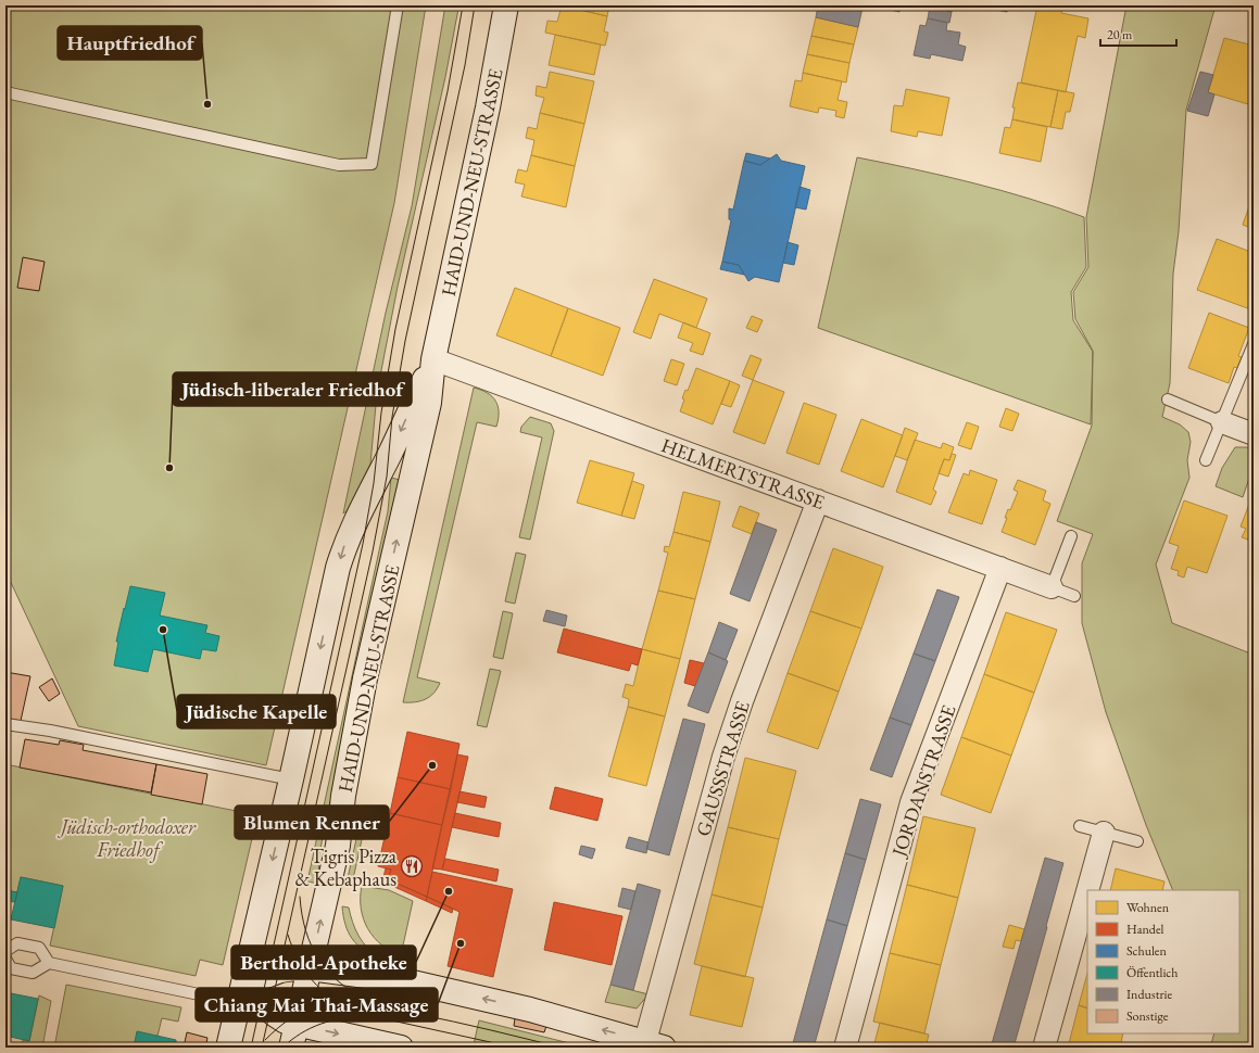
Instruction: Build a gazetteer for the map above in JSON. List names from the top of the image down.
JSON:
{
  "streets": {
    "main road": ["HAID-UND-NEU-STRASSE"],
    "street": ["HELMERTSTRASSE", "GAUSSSTRASSE", "JORDANSTRASSE"]
  },
  "crossings": [
    ["HAID-UND-NEU-STRASSE", "HELMERTSTRASSE"],
    ["HELMERTSTRASSE", "GAUSSSTRASSE"],
    ["HELMERTSTRASSE", "JORDANSTRASSE"]
  ],
  "parks": ["Jüdisch-orthodoxer Friedhof"],
  "places": {
    "other": [
      "Hauptfriedhof",
      "Jüdisch-liberaler Friedhof",
      "Jüdische Kapelle",
      "Blumen Renner",
      "Berthold-Apotheke",
      "Chiang Mai Thai-Massage"
    ],
    "restaurant": ["Tigris Pizza & Kebaphaus"]
  },
  "legend": [
    "Wohnen",
    "Handel",
    "Schulen",
    "Öffentlich",
    "Industrie",
    "Sonstige"
  ],
  "scale_bar": "20 m"
}
